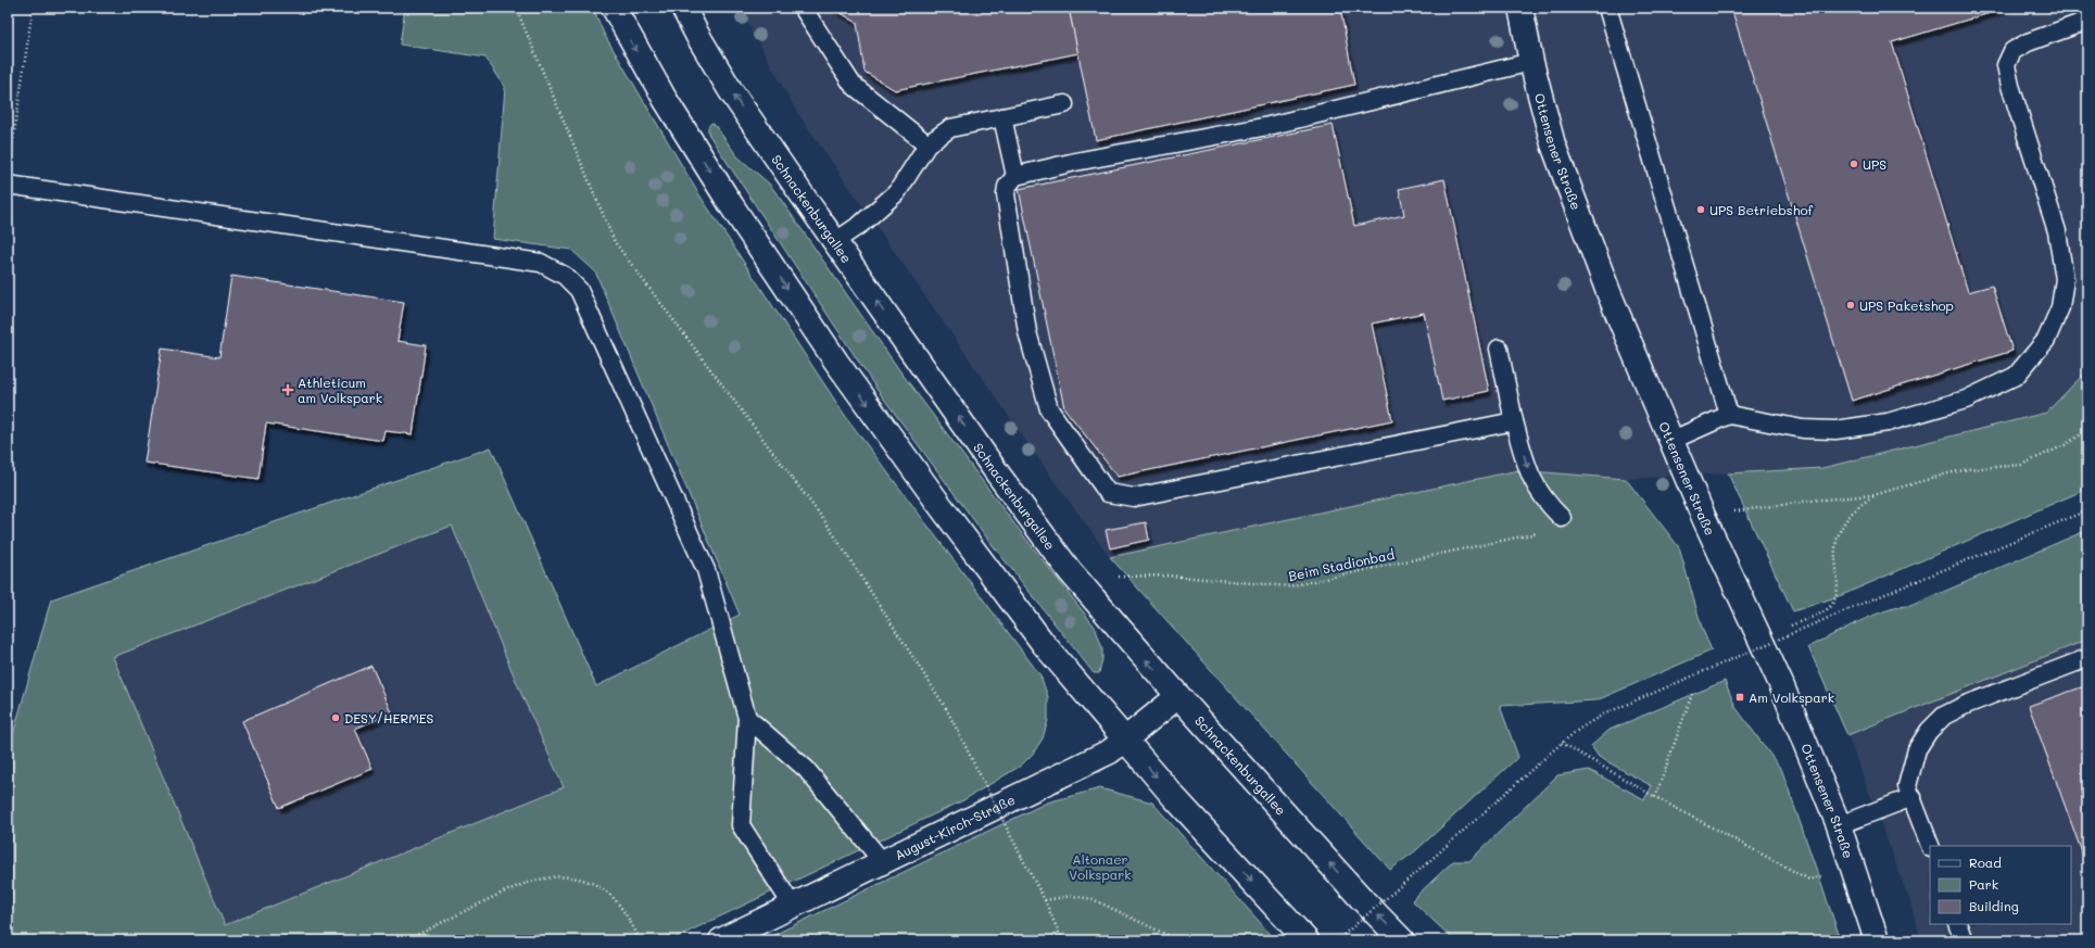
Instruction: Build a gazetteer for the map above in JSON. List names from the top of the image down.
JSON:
{
  "streets": {
    "main road": ["Ottensener Straße", "Schnackenburgallee", "August-Kirch-Straße"],
    "path": ["Beim Stadionbad"]
  },
  "crossings": [
    ["Schnackenburgallee", "August-Kirch-Straße"]
  ],
  "parks": ["Altonaer Volkspark"],
  "places": {
    "other": [
      "UPS",
      "UPS Betriebshof",
      "UPS Paketshop",
      "DESY/HERMES"
    ],
    "health": ["Athleticum am Volkspark"],
    "transit": ["Am Volkspark"]
  },
  "legend": ["Road", "Park", "Building"]
}
